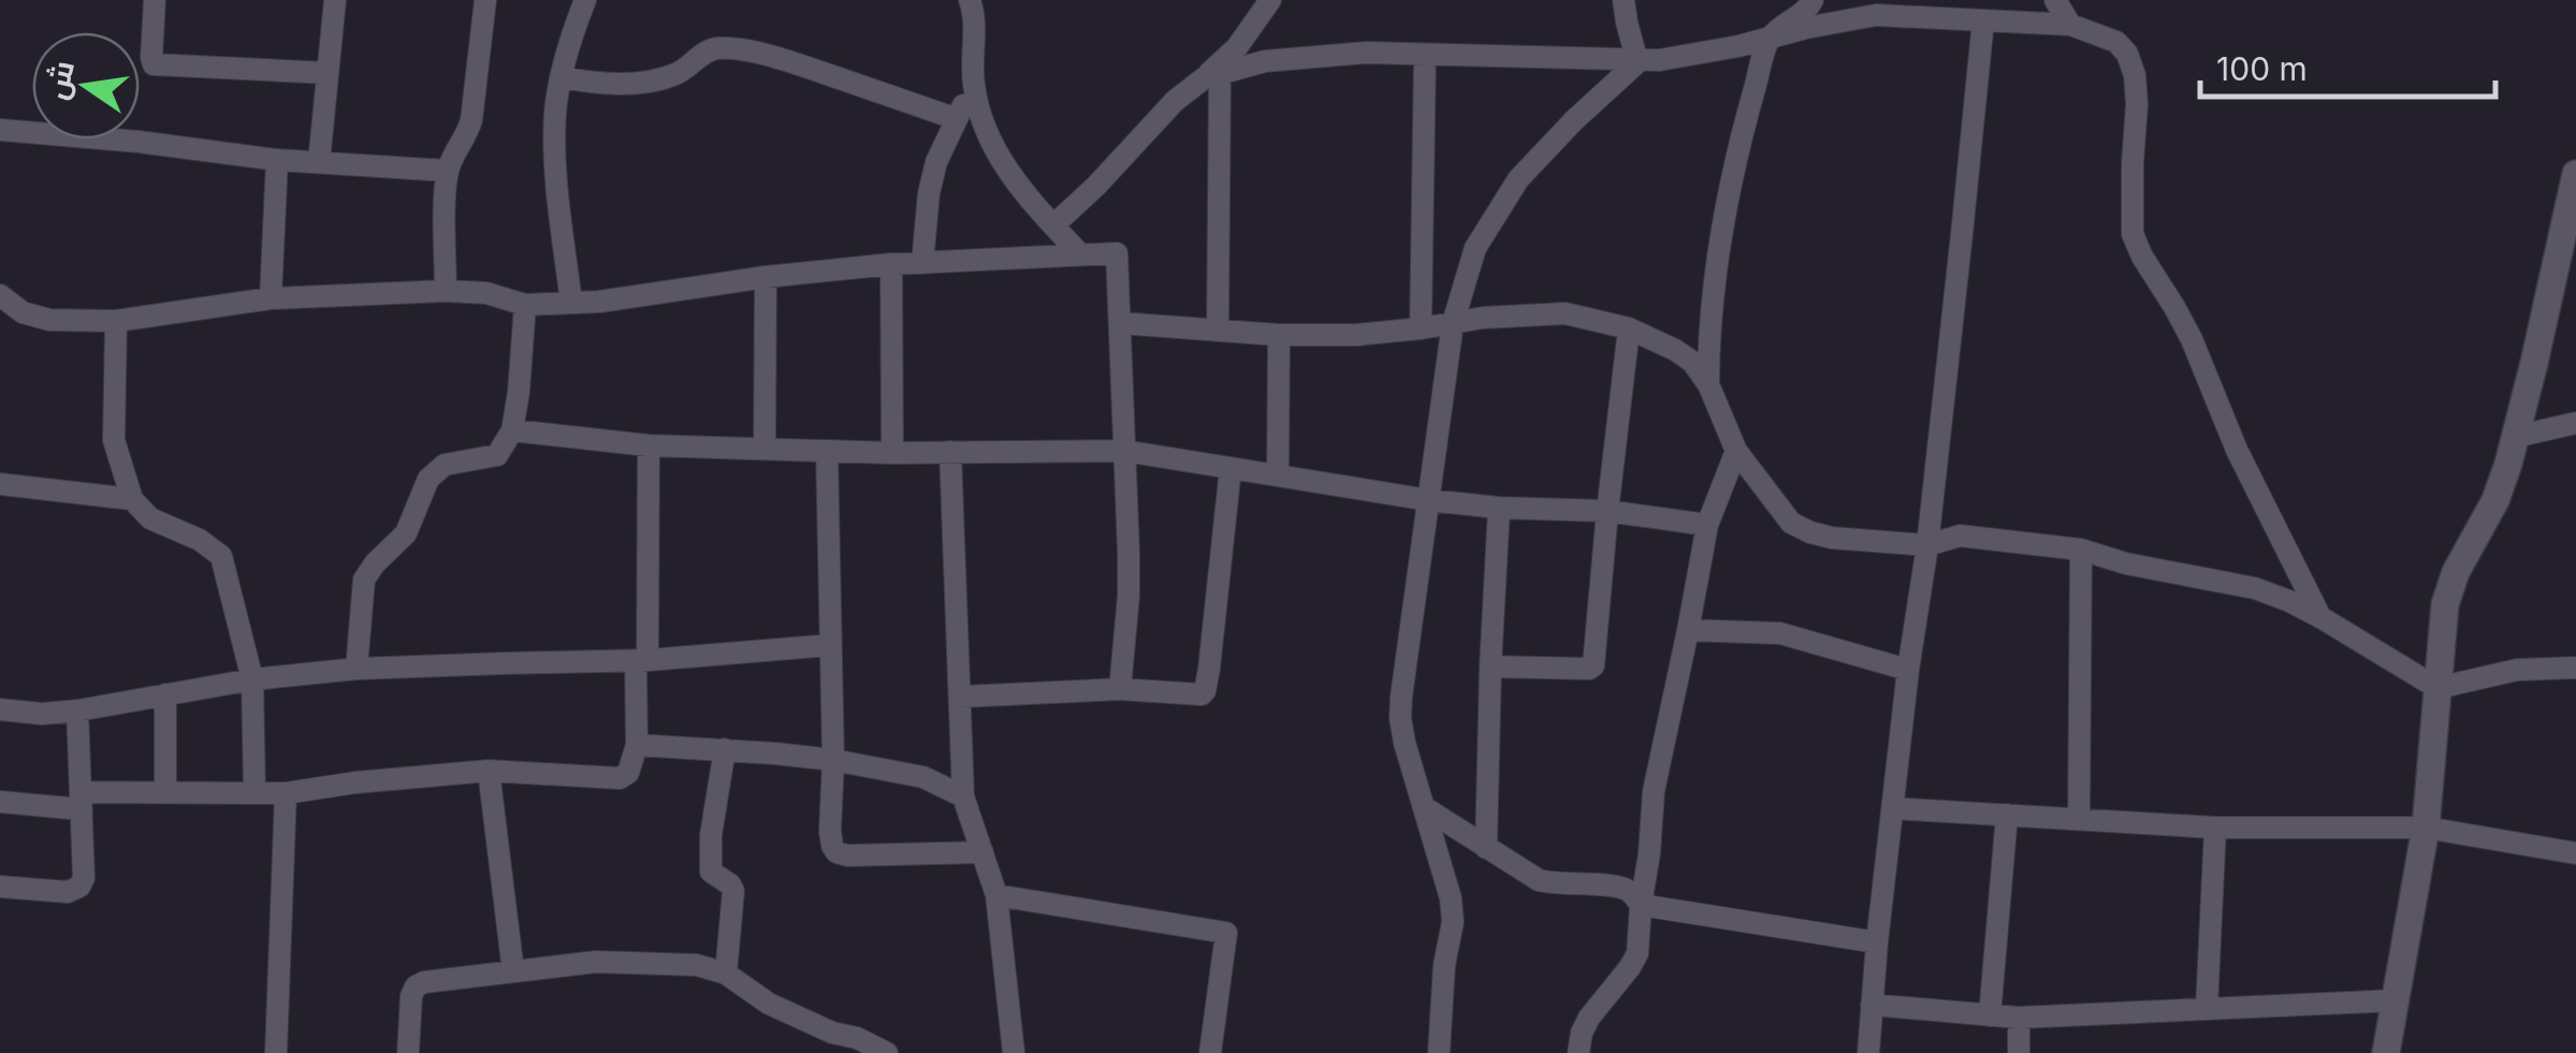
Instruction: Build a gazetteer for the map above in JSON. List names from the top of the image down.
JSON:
{
  "scale_bar": "100 m",
  "north": "left"
}
